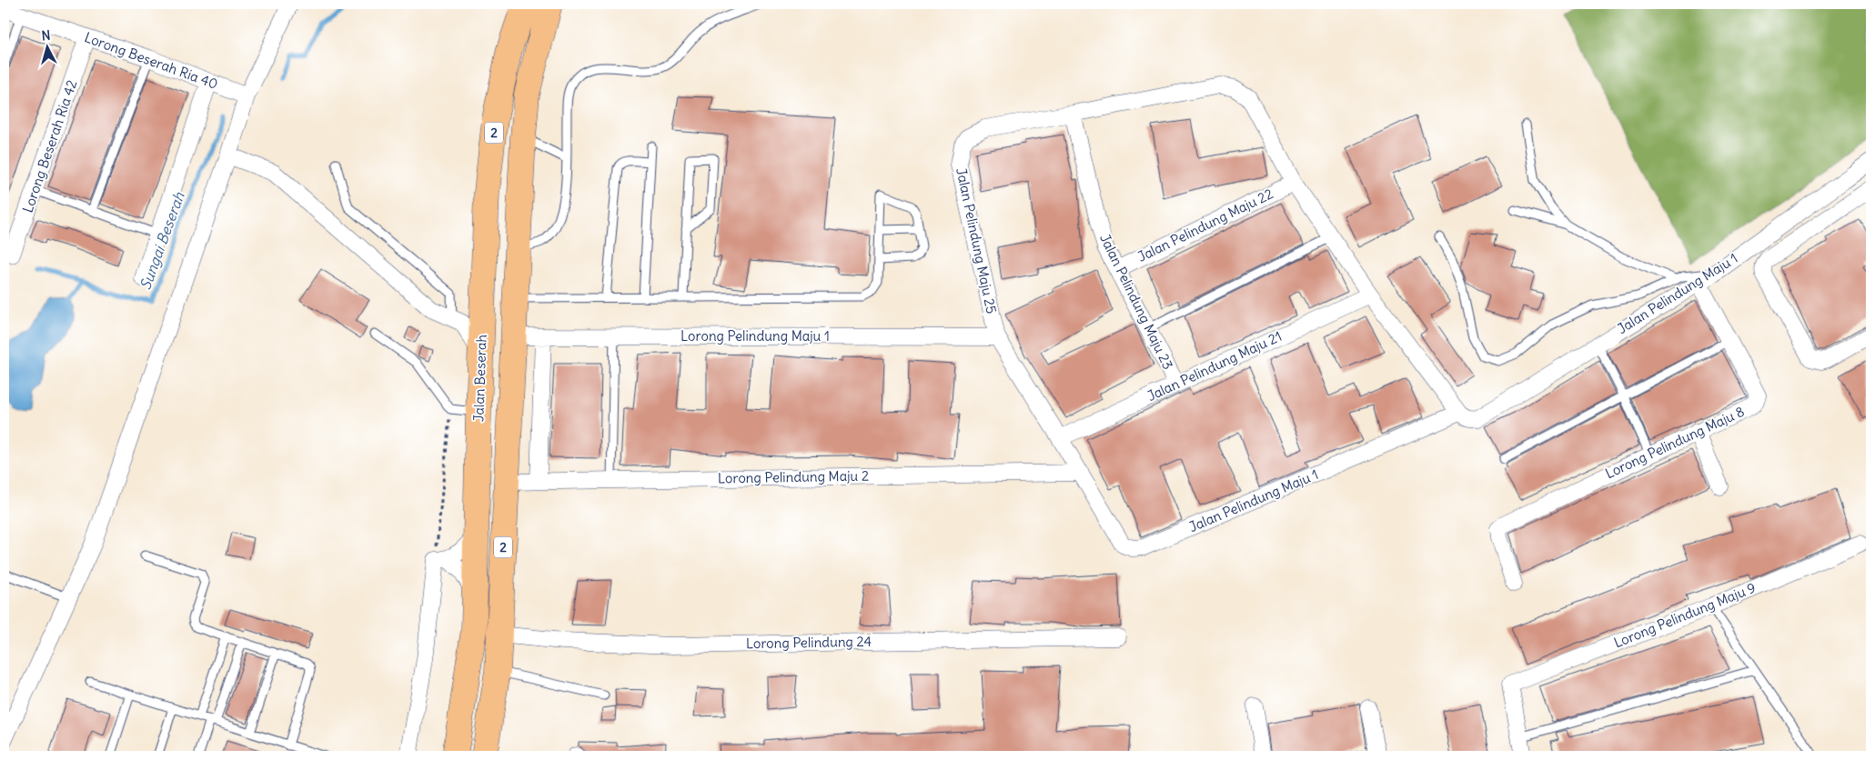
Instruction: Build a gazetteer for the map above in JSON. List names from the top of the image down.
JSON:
{
  "streets": {
    "highway": ["2", "Jalan Beserah"],
    "street": [
      "Lorong Beserah Ria 40",
      "Lorong Beserah Ria 42",
      "Jalan Pelindung Maju 22",
      "Jalan Pelindung Maju 25",
      "Jalan Pelindung Maju 1",
      "Jalan Pelindung Maju 23",
      "Lorong Pelindung Maju 1",
      "Jalan Pelindung Maju 21",
      "Lorong Pelindung Maju 8",
      "Lorong Pelindung Maju 2",
      "Lorong Pelindung Maju 9",
      "Lorong Pelindung 24"
    ]
  },
  "crossings": [
    ["Lorong Beserah Ria 40", "Lorong Beserah Ria 42"],
    ["2", "Lorong Pelindung Maju 1"],
    ["2", "Lorong Pelindung Maju 2"],
    ["2", "Lorong Pelindung 24"],
    ["Jalan Pelindung Maju 22", "Jalan Pelindung Maju 25"],
    ["Jalan Pelindung Maju 22", "Jalan Pelindung Maju 23"],
    ["Jalan Pelindung Maju 25", "Jalan Pelindung Maju 1"],
    ["Jalan Pelindung Maju 25", "Jalan Pelindung Maju 23"],
    ["Jalan Pelindung Maju 25", "Lorong Pelindung Maju 1"],
    ["Jalan Pelindung Maju 25", "Jalan Pelindung Maju 21"],
    ["Jalan Pelindung Maju 25", "Lorong Pelindung Maju 2"],
    ["Jalan Pelindung Maju 1", "Lorong Pelindung Maju 8"],
    ["Jalan Pelindung Maju 1", "Lorong Pelindung Maju 2"],
    ["Jalan Pelindung Maju 23", "Jalan Pelindung Maju 21"]
  ],
  "water": ["Sungai Beserah"],
  "north": "top"
}
